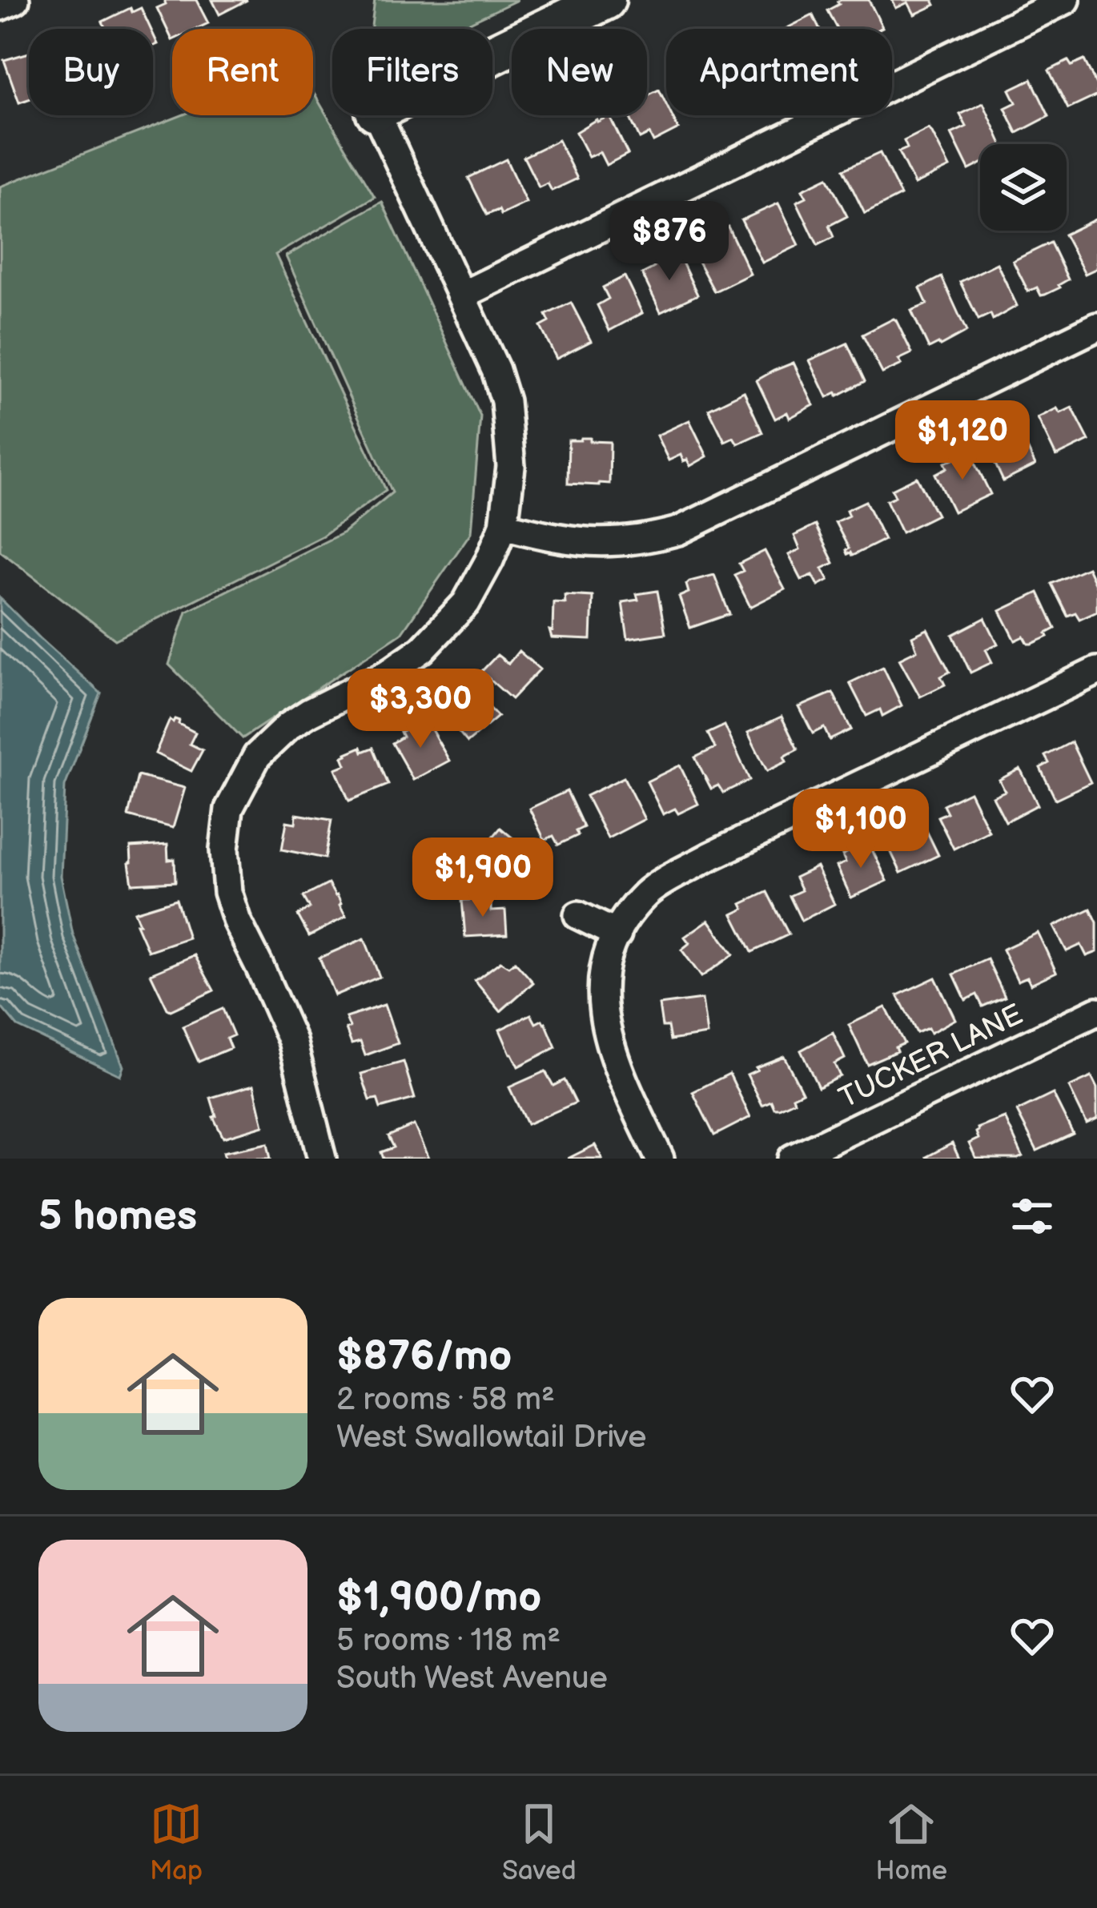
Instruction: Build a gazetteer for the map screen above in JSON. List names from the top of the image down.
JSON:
{
  "streets": {
    "street": ["TUCKER LANE"]
  },
  "page": {
    "chip": [
      "Buy",
      "Rent",
      "Filters",
      "New",
      "Apartment"
    ],
    "price": [
      "$876",
      "$1,120",
      "$3,300",
      "$1,100",
      "$1,900"
    ],
    "heading": "5 homes",
    "list": [
      {
        "name": "$876/mo",
        "note": "2 rooms · 58 m² · West Swallowtail Drive"
      },
      {
        "name": "$1,900/mo",
        "note": "5 rooms · 118 m² · South West Avenue"
      }
    ],
    "tabs": ["Map", "Saved", "Home"]
  }
}
